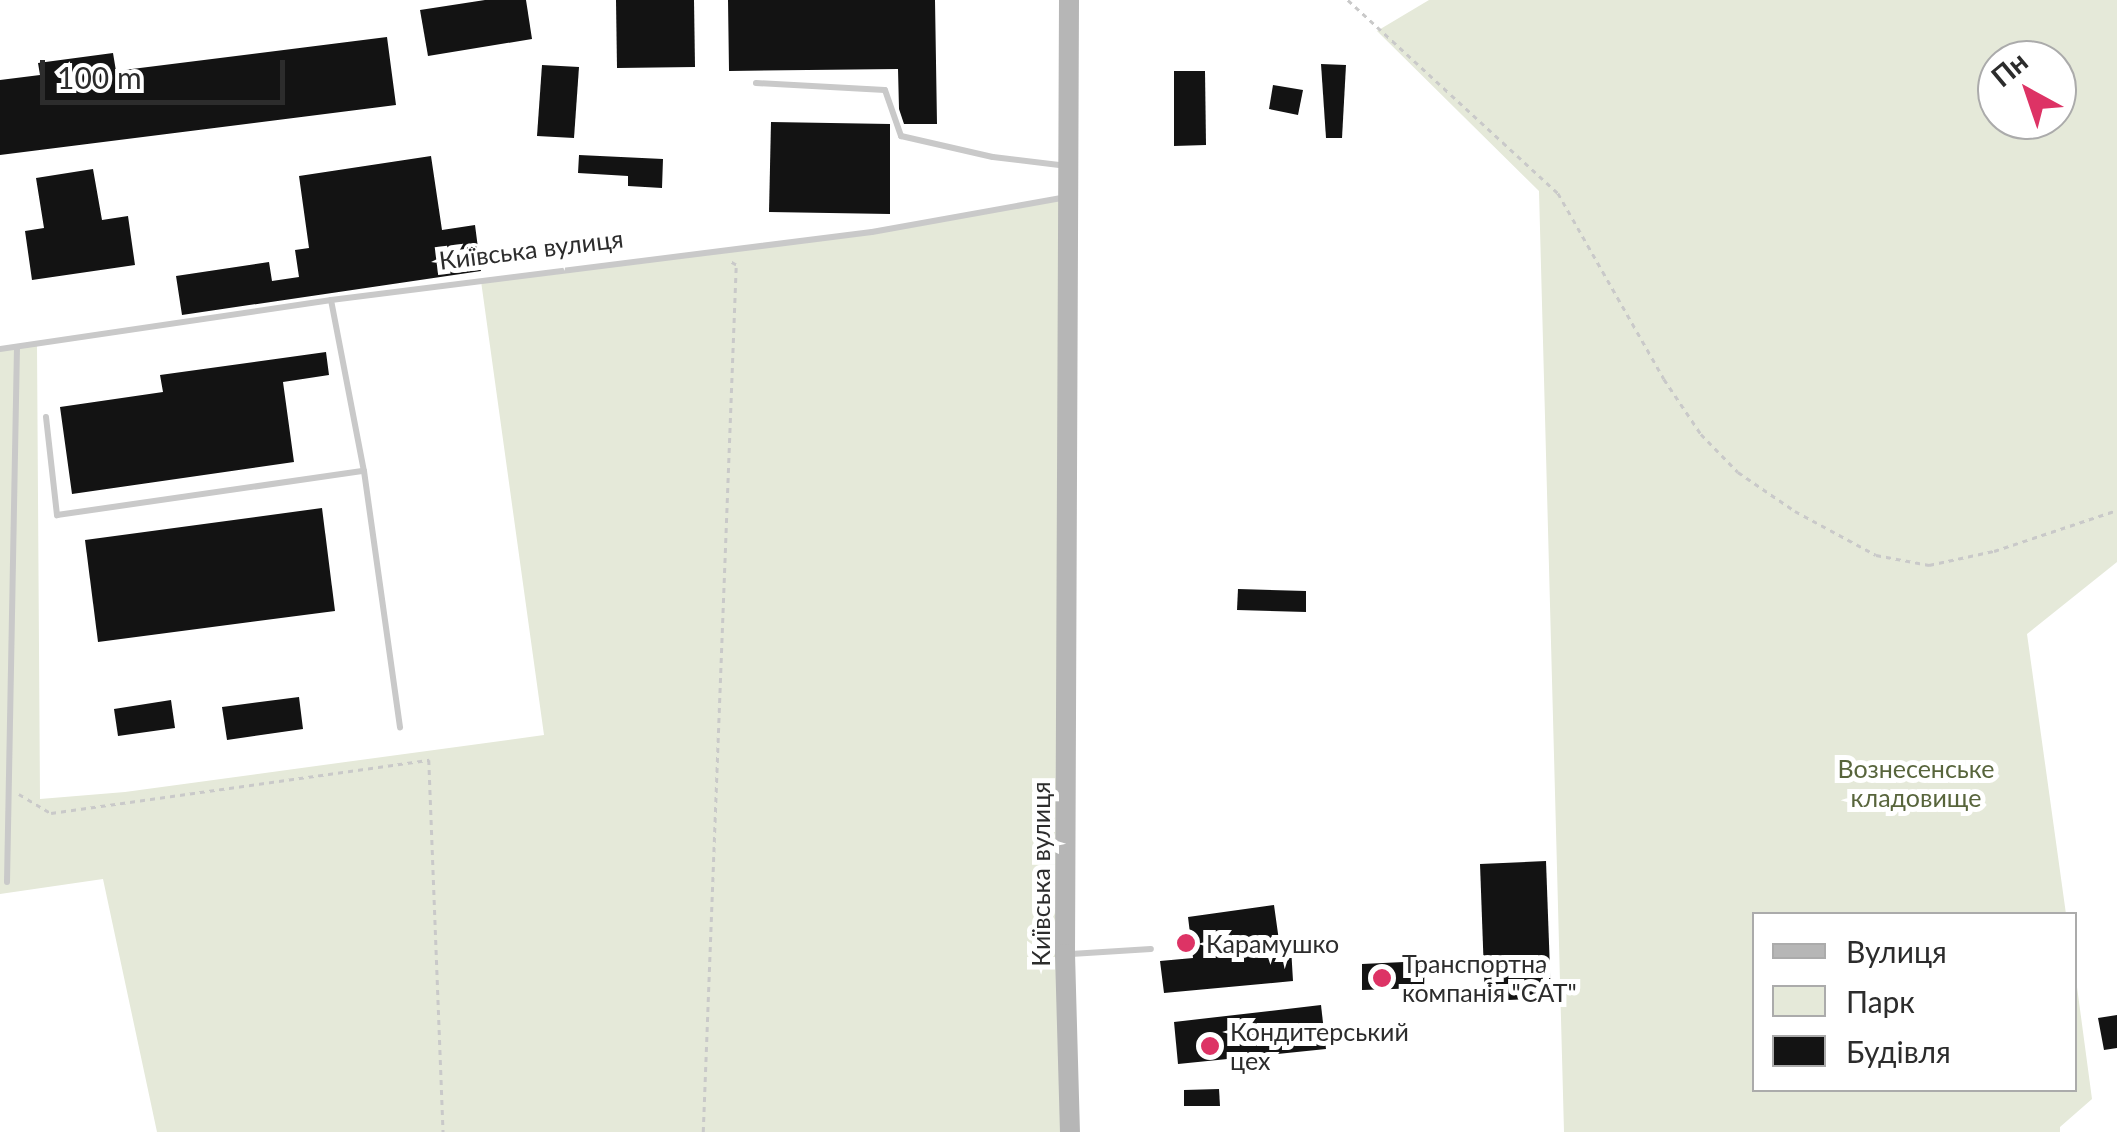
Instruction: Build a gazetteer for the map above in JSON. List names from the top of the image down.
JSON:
{
  "streets": {
    "main road": ["Київська вулиця"]
  },
  "parks": ["Вознесенське кладовище"],
  "places": ["Карамушко", "Транспортна компанія \"САТ\"", "Кондитерський цех"],
  "legend": ["Вулиця", "Парк", "Будівля"],
  "scale_bar": "100 m",
  "north": "top left"
}
